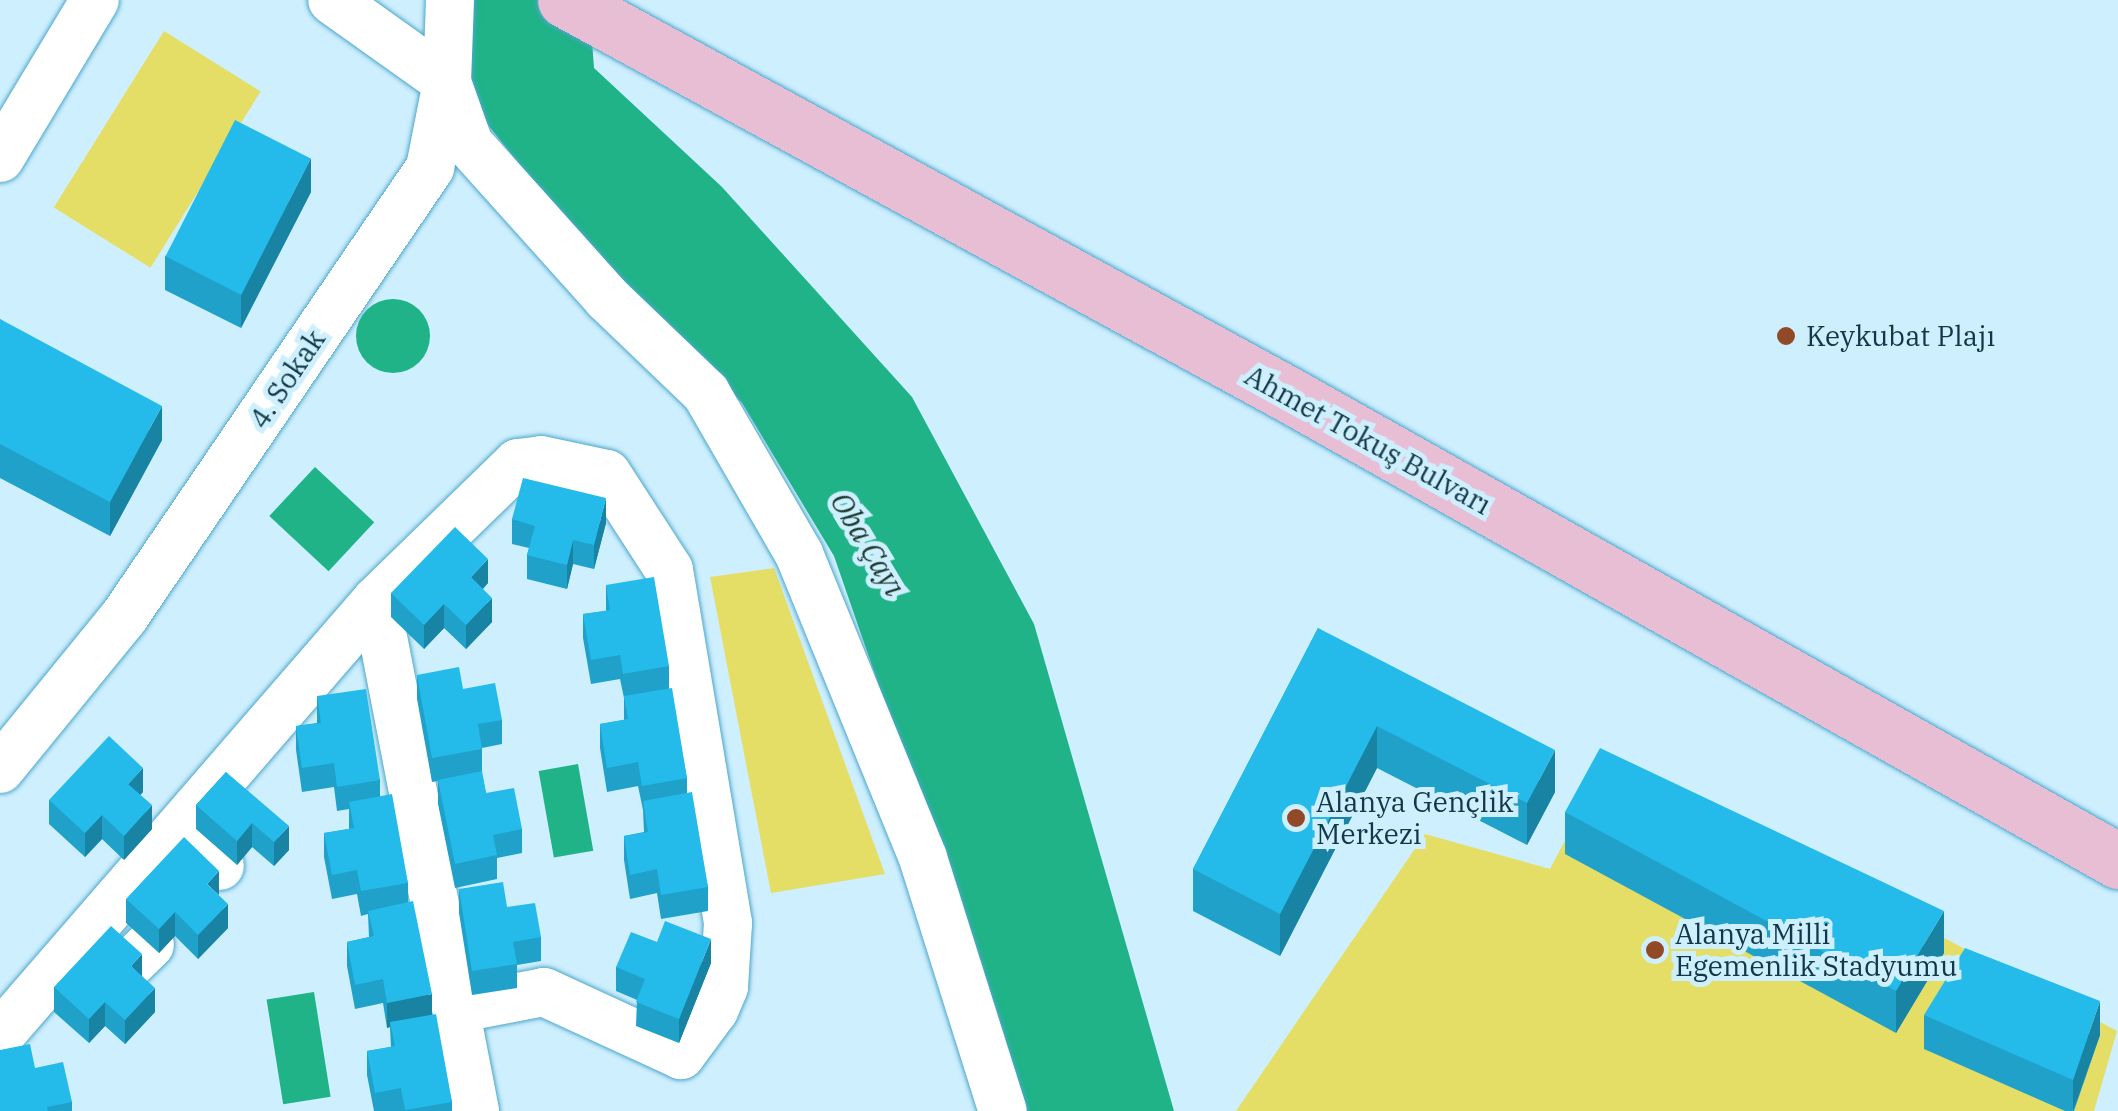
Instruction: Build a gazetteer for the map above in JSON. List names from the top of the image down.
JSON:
{
  "streets": {
    "main road": ["Ahmet Tokuş Bulvarı"],
    "street": ["4. Sokak"]
  },
  "water": ["Oba Çayı"],
  "places": ["Keykubat Plajı", "Alanya Gençlik Merkezi", "Alanya Milli Egemenlik Stadyumu"]
}
